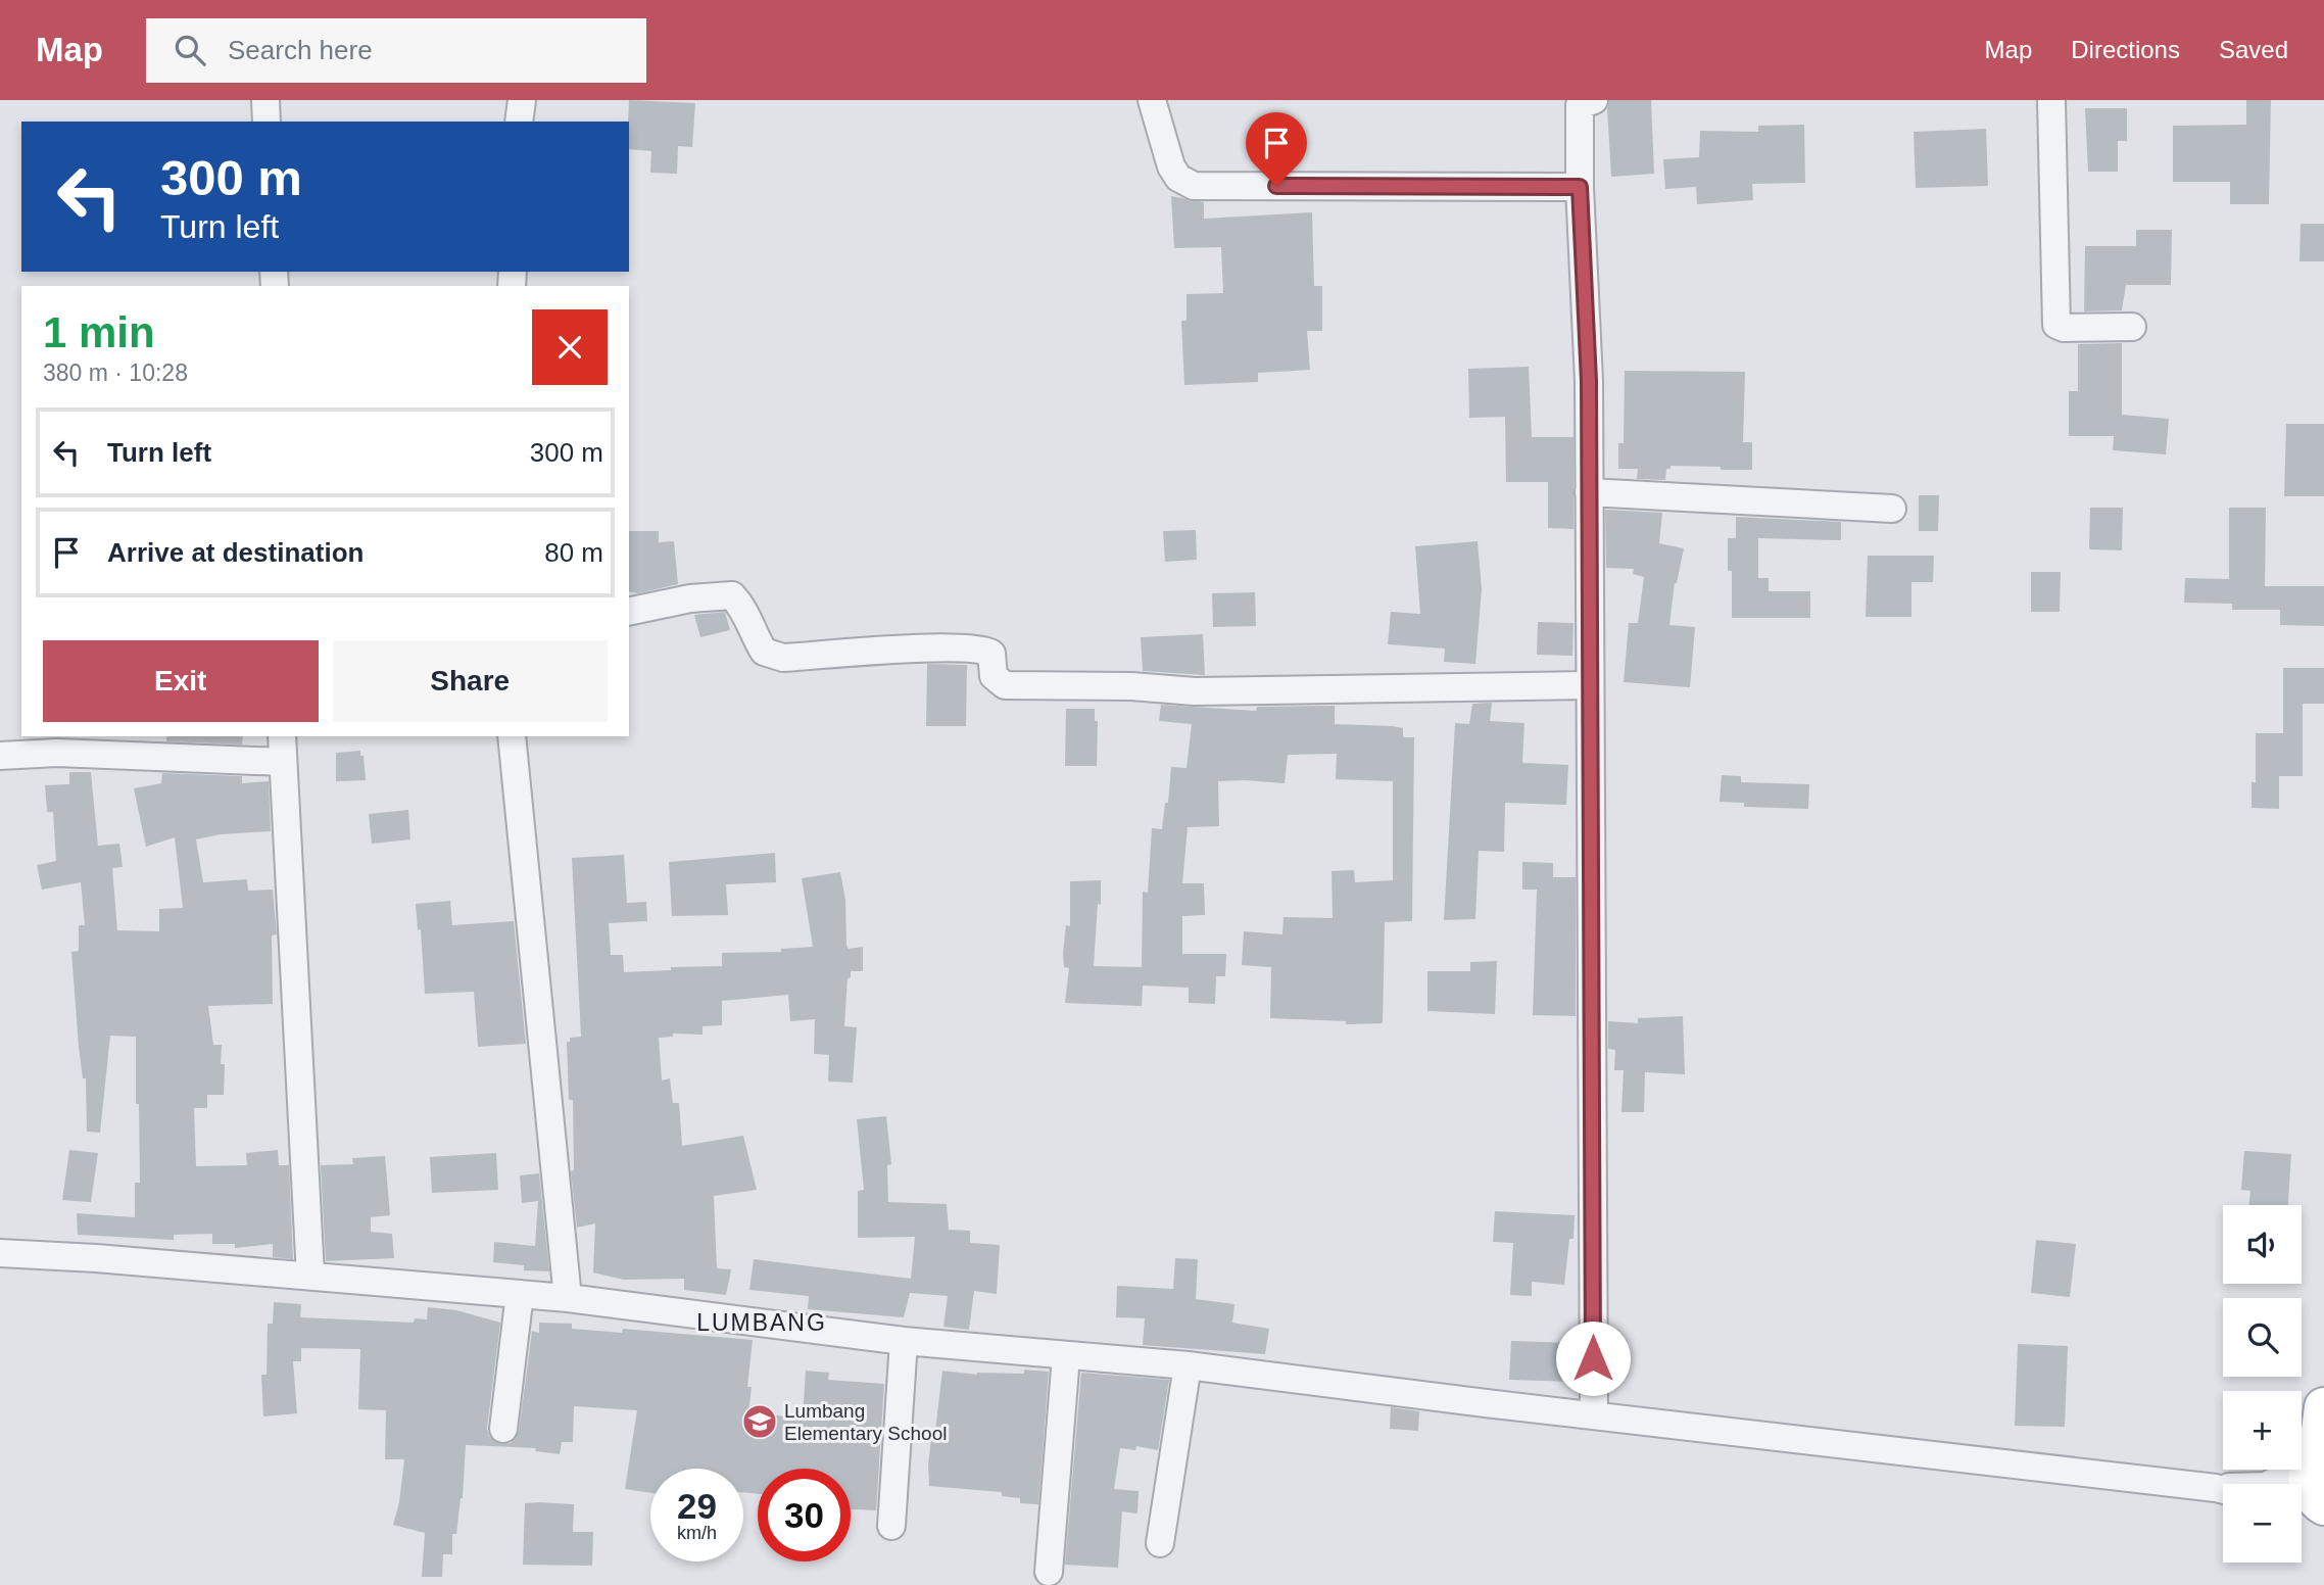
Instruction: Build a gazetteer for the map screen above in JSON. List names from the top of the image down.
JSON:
{
  "districts": ["LUMBANG"],
  "places": {
    "school or university": ["Lumbang Elementary School"]
  },
  "page": {
    "header": "Map",
    "search": "Search here",
    "nav": ["Map", "Directions", "Saved"],
    "turn": ["300 m", "Turn left"],
    "heading": ["1 min", "380 m · 10:28"],
    "list": [
      {
        "name": "Turn left",
        "value": "300 m"
      },
      {
        "name": "Arrive at destination",
        "value": "80 m"
      }
    ],
    "buttons": ["Exit", "Share"],
    "map_buttons": ["+", "−"],
    "speed": "29 km/h",
    "limit": "30"
  }
}
